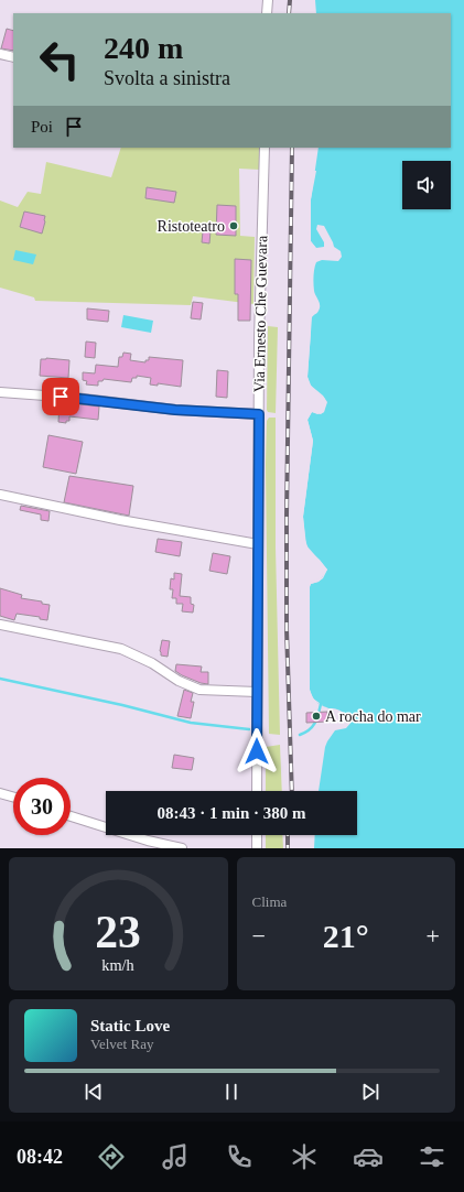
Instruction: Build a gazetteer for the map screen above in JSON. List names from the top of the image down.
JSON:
{
  "streets": {
    "street": ["Via Ernesto Che Guevara"]
  },
  "places": ["Ristoteatro", "A rocha do mar"],
  "page": {
    "turn": ["240 m", "Svolta a sinistra"],
    "then": "Poi",
    "limit": "30",
    "trip": "08:43 · 1 min · 380 m",
    "tile": "Clima",
    "heat": ["−", "21°", "+"],
    "song": ["Static Love", "Velvet Ray"],
    "tabs": "08:42",
    "gauge": ["23", "km/h"]
  }
}
